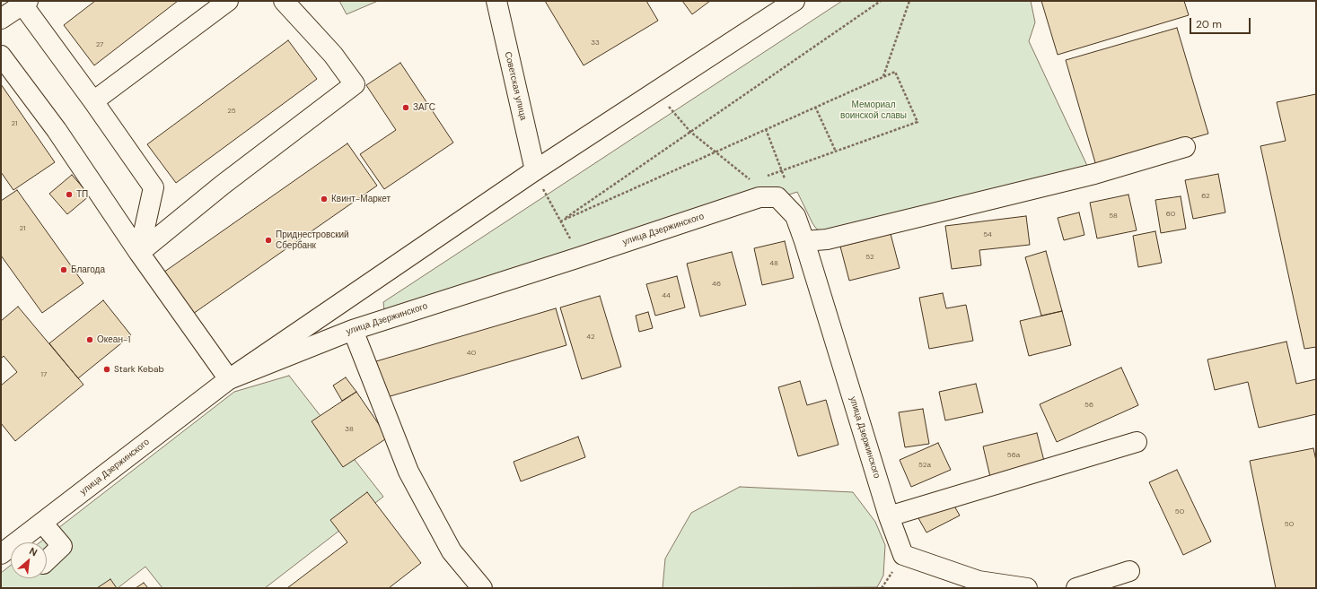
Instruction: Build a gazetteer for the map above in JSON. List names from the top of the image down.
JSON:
{
  "streets": {
    "main road": ["Советская улица", "улица Дзержинского"]
  },
  "crossings": [
    ["Советская улица", "улица Дзержинского"]
  ],
  "parks": ["Мемориал воинской славы"],
  "places": [
    "ЗАГС",
    "ТП",
    "Квинт-Маркет",
    "Приднестровский Сбербанк",
    "Благода",
    "Океан-1",
    "Stark Kebab"
  ],
  "house_numbers": [
    "33",
    "27",
    "25",
    "21",
    "62",
    "60",
    "58",
    "21",
    "54",
    "52",
    "48",
    "46",
    "44",
    "42",
    "40",
    "17",
    "56",
    "38",
    "56а",
    "52а",
    "50",
    "50"
  ],
  "scale_bar": "20 m",
  "north": "top right"
}
